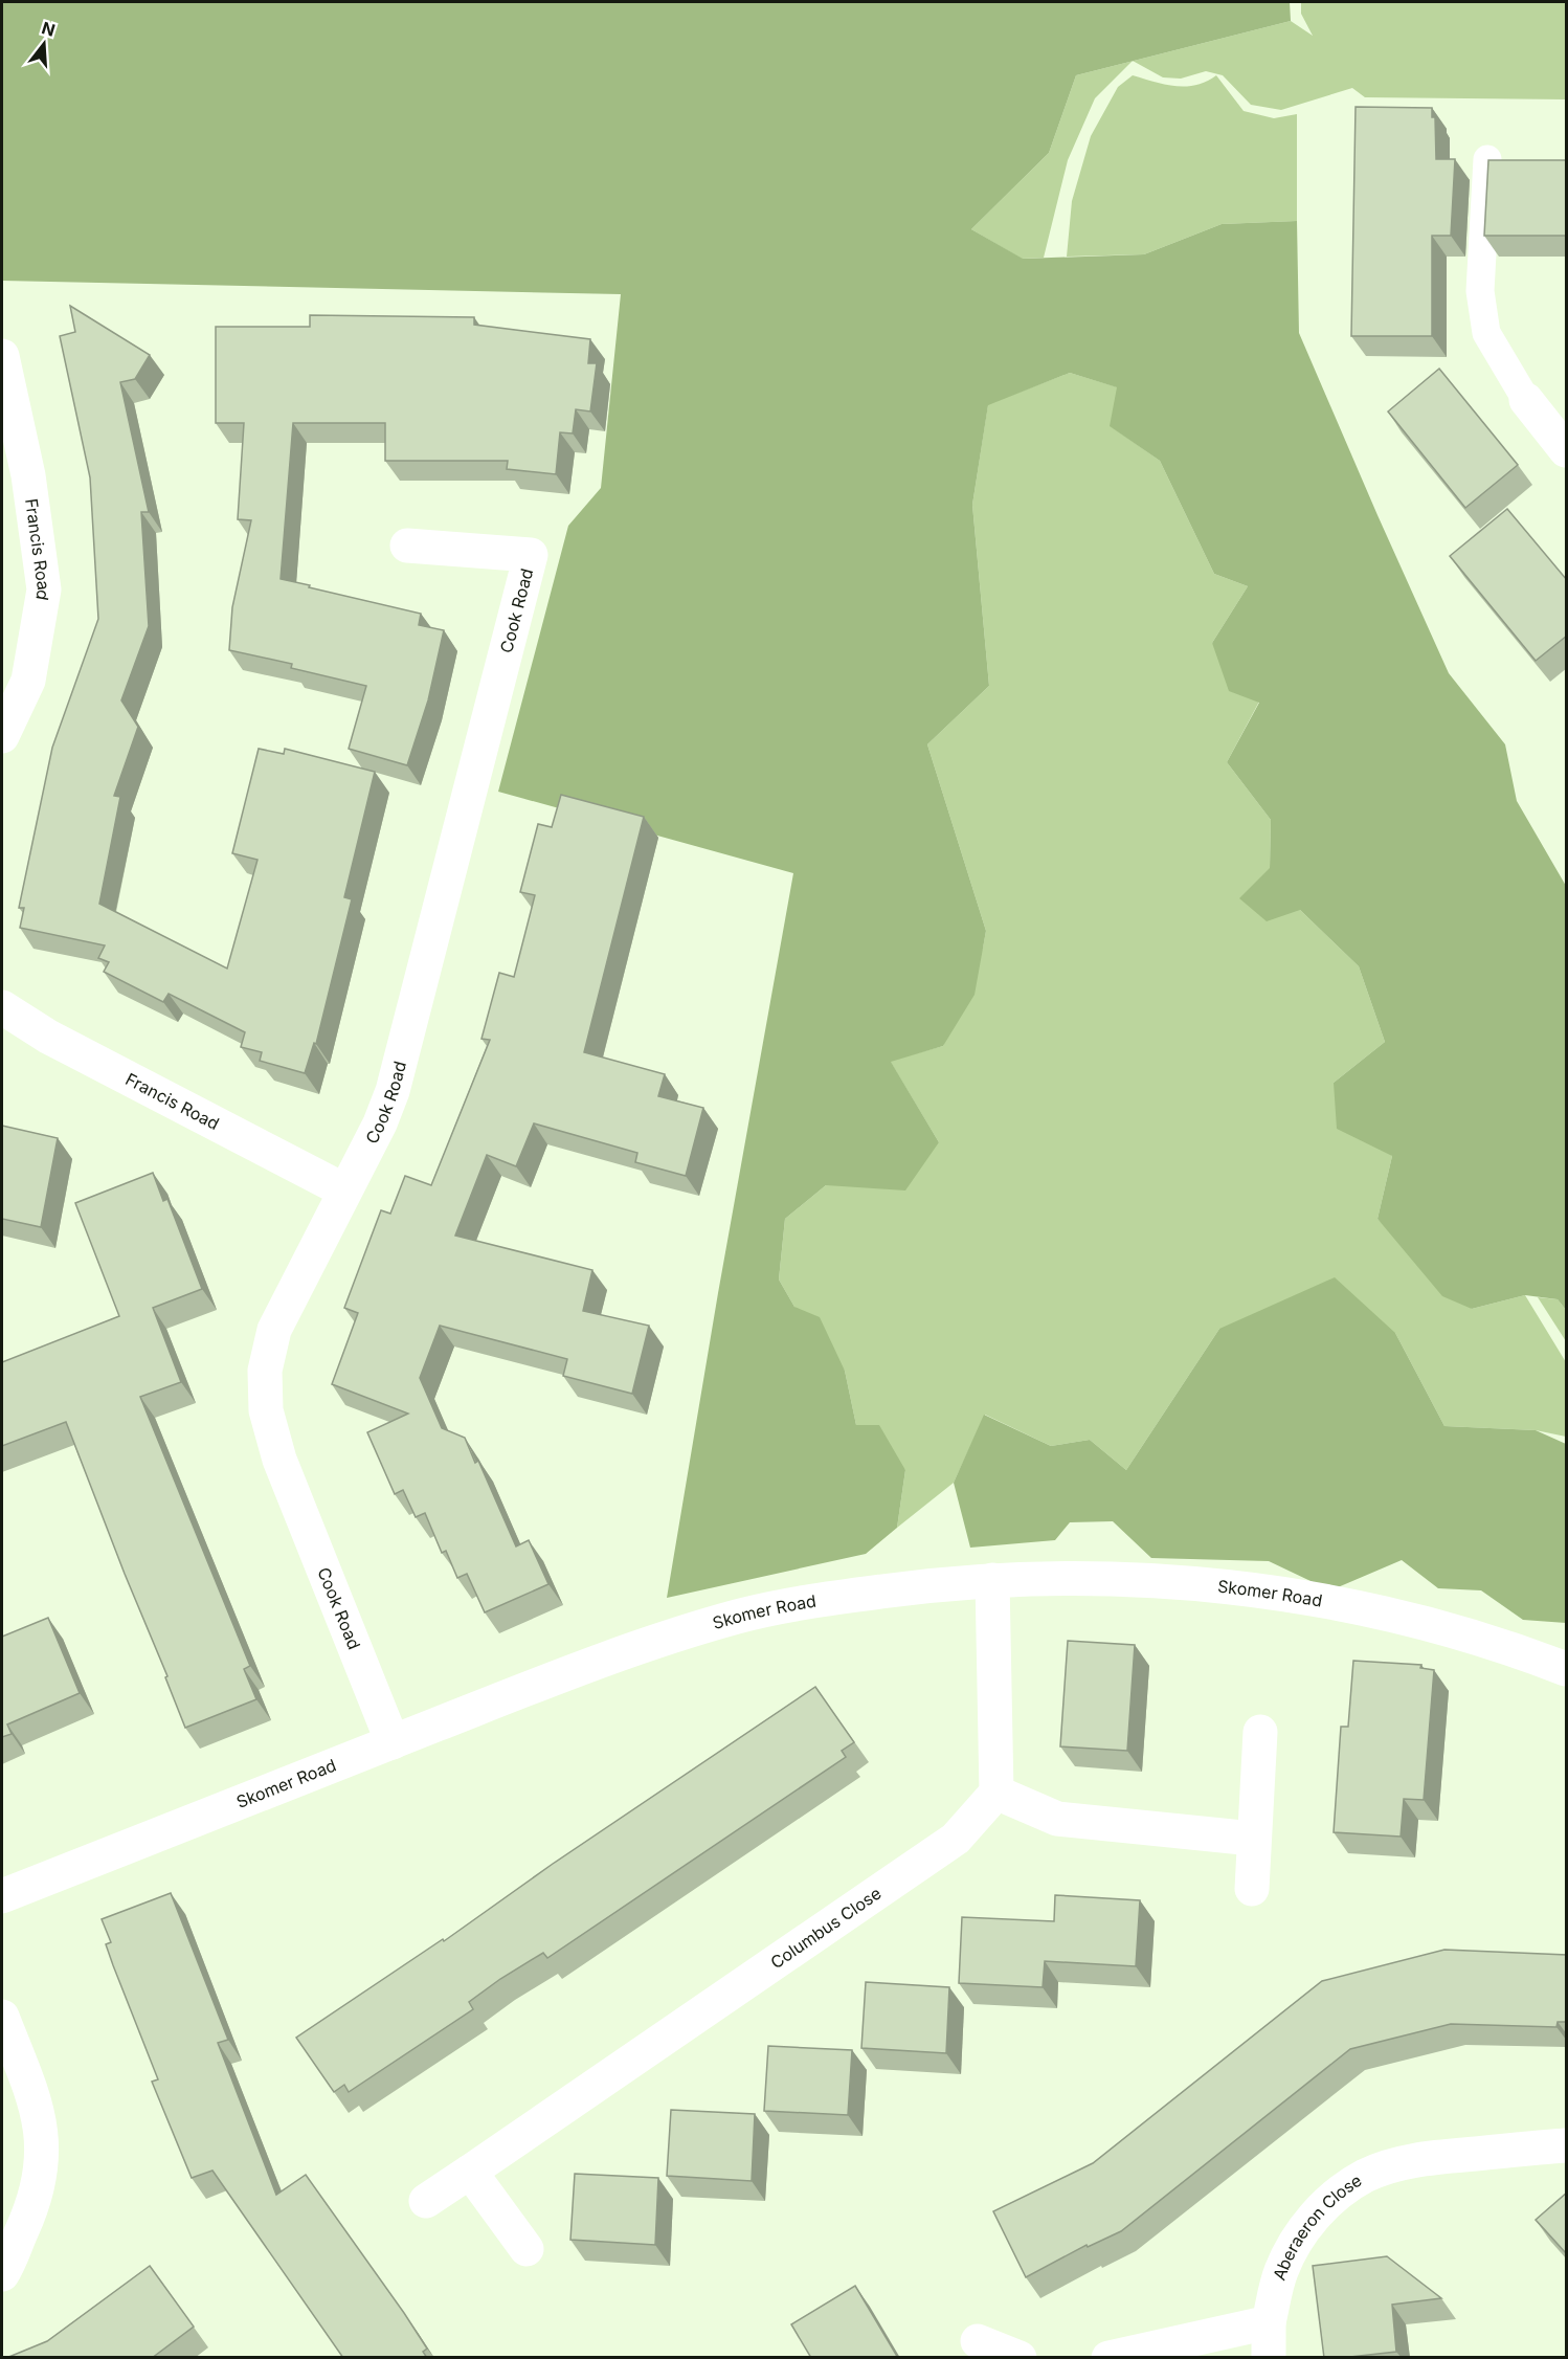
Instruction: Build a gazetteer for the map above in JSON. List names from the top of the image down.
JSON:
{
  "streets": {
    "street": [
      "Francis Road",
      "Cook Road",
      "Skomer Road",
      "Columbus Close",
      "Aberaeron Close"
    ]
  },
  "crossings": [
    ["Francis Road", "Cook Road"],
    ["Cook Road", "Skomer Road"]
  ],
  "north": "top"
}
